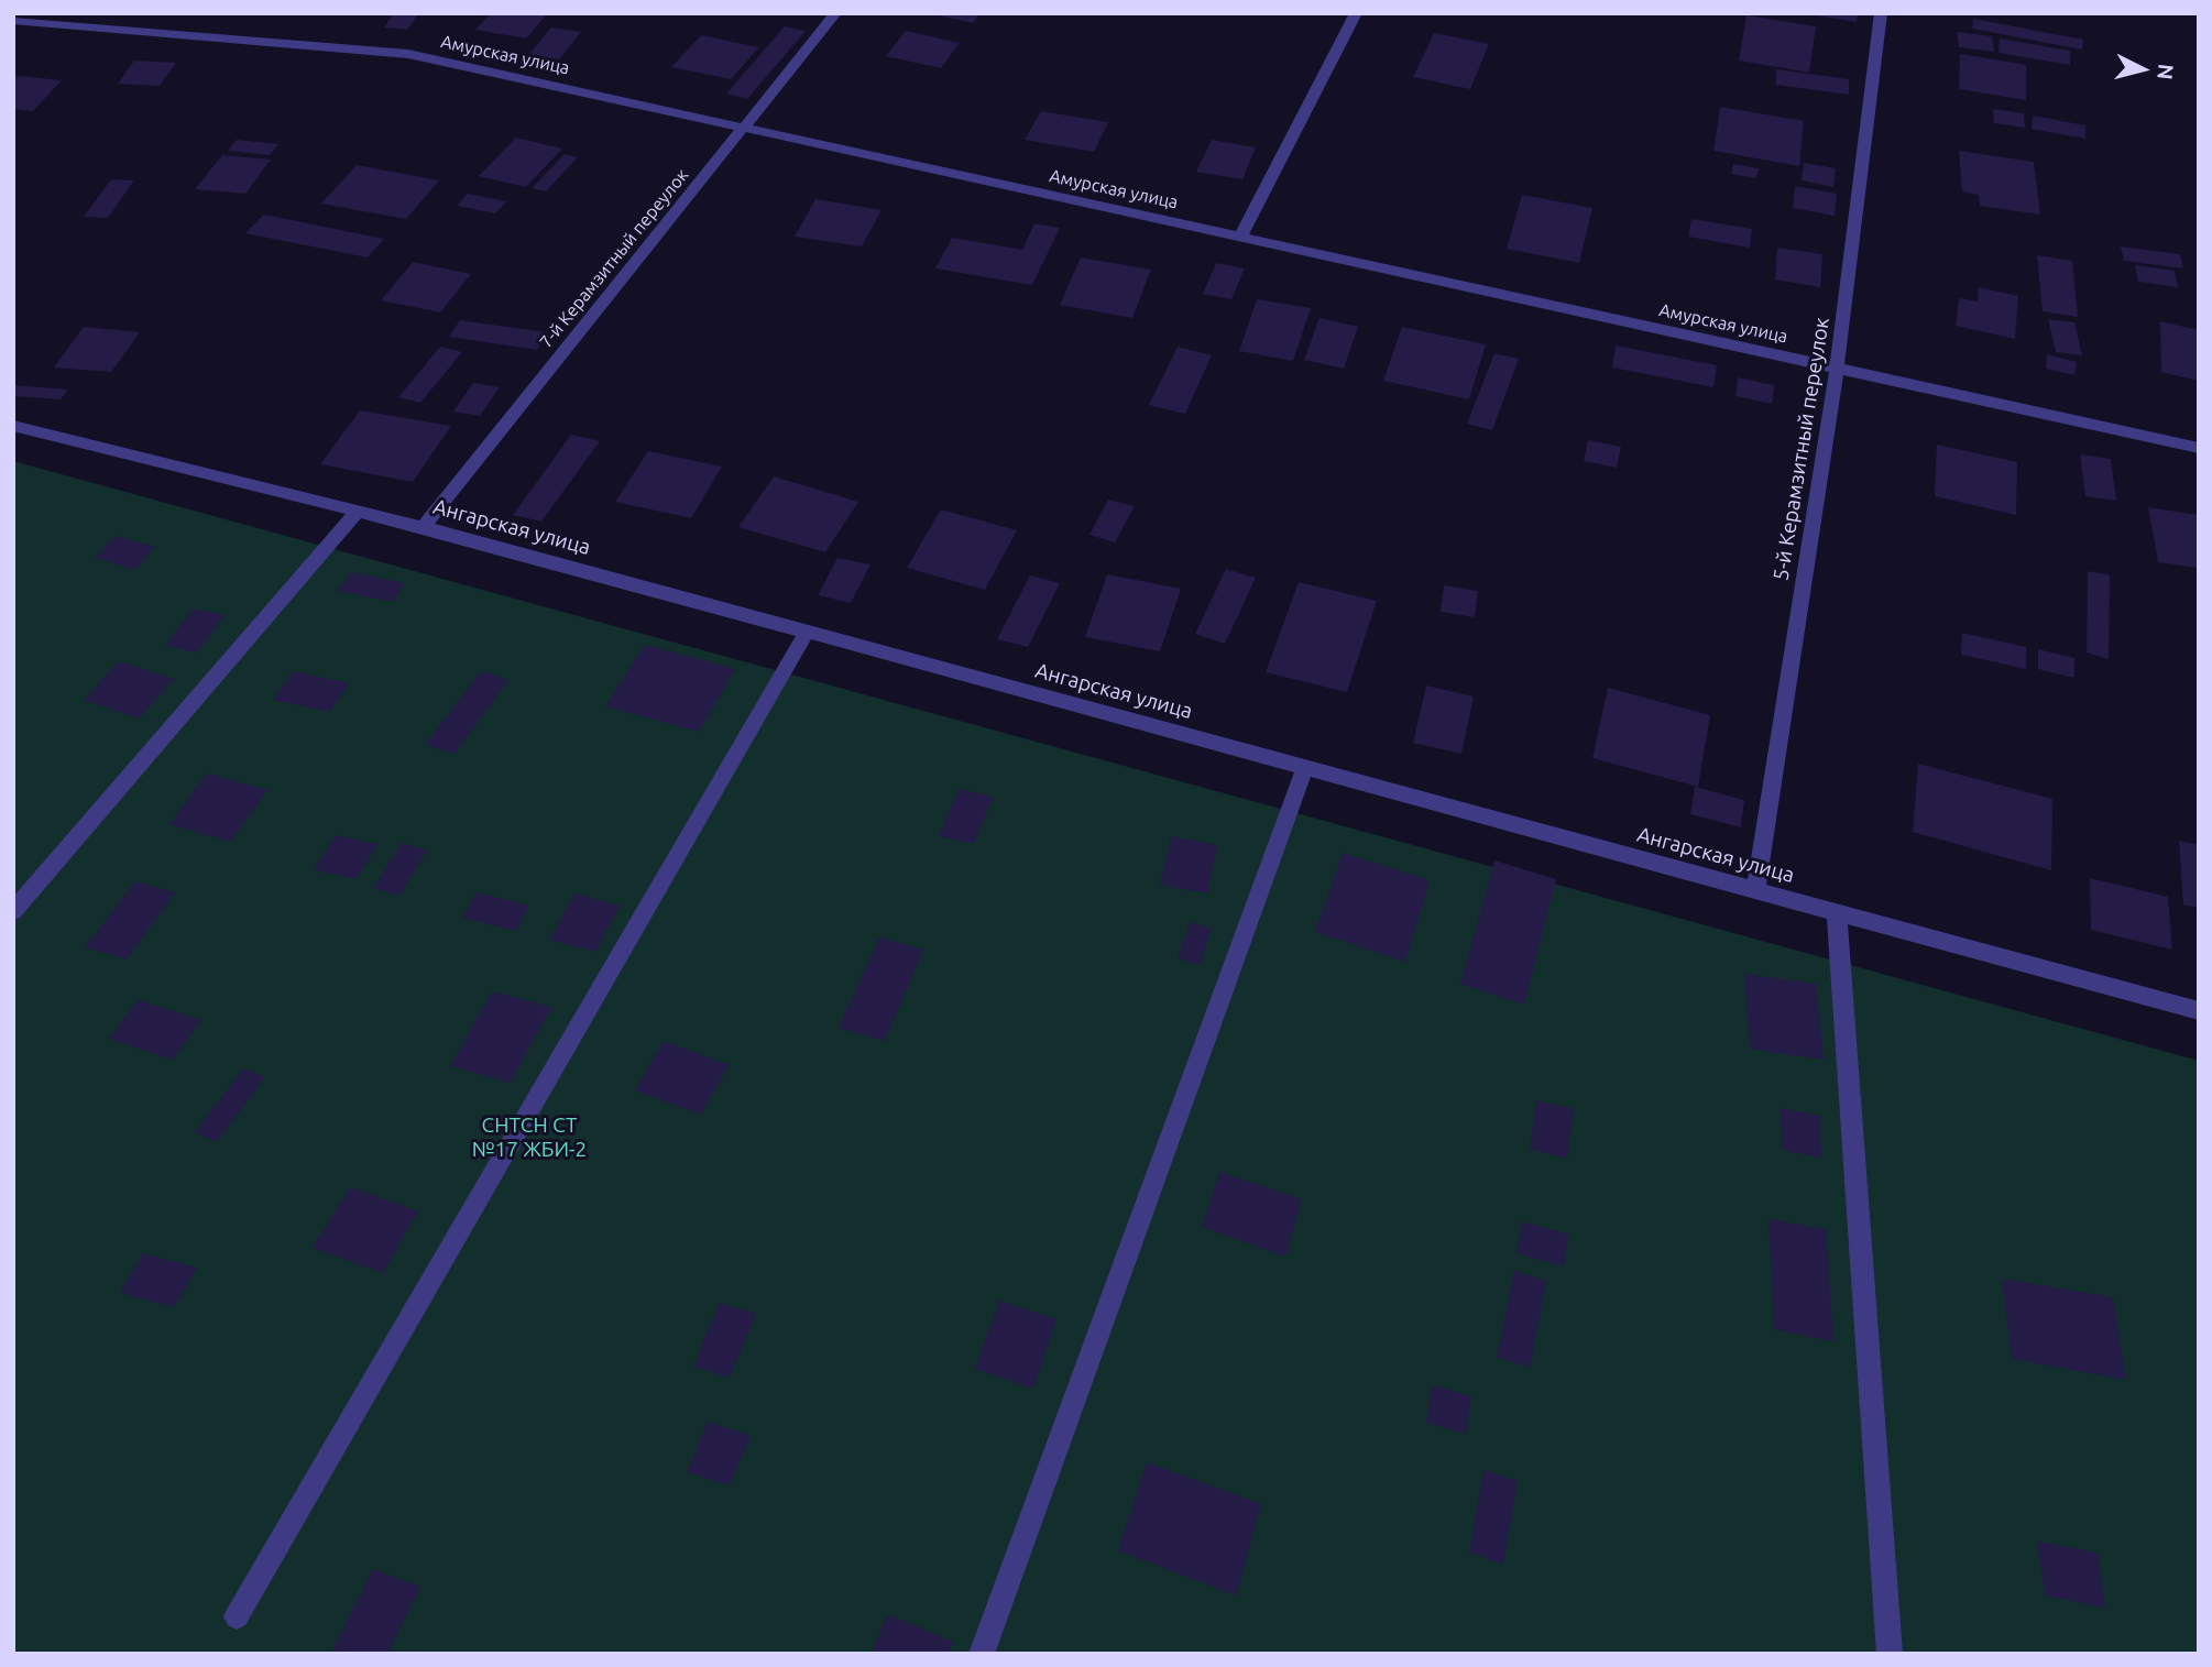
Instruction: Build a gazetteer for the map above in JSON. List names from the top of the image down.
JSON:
{
  "streets": {
    "street": [
      "Амурская улица",
      "7-й Керамзитный переулок",
      "5-й Керамзитный переулок",
      "Ангарская улица"
    ]
  },
  "crossings": [
    ["Амурская улица", "7-й Керамзитный переулок"],
    ["Амурская улица", "5-й Керамзитный переулок"],
    ["7-й Керамзитный переулок", "Ангарская улица"],
    ["5-й Керамзитный переулок", "Ангарская улица"]
  ],
  "parks": ["СНТСН СТ №17 ЖБИ-2"],
  "north": "right"
}
